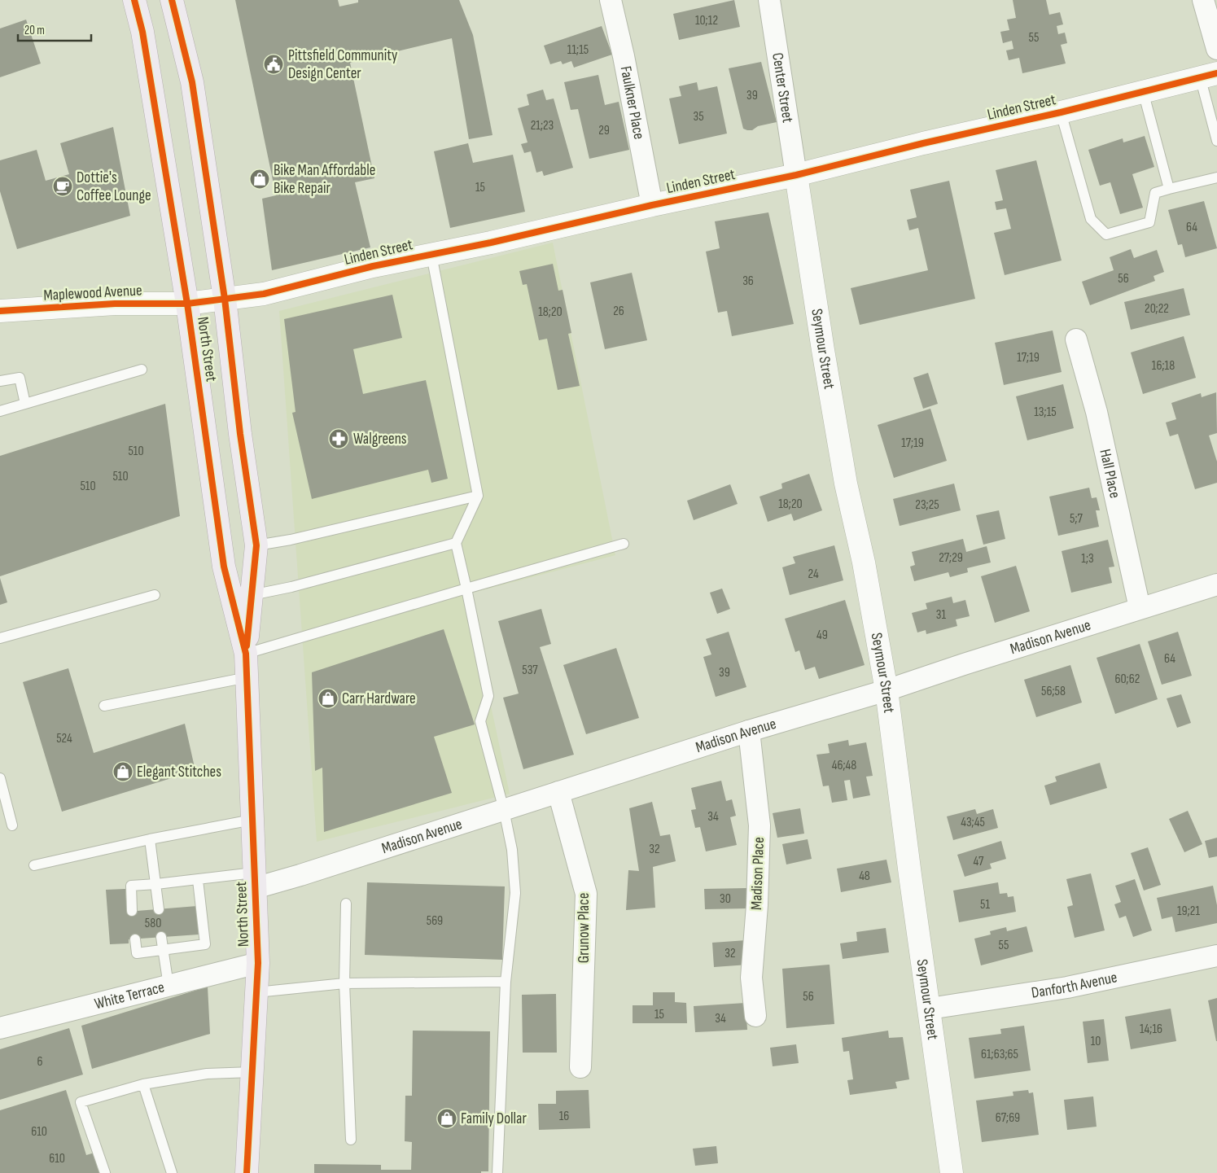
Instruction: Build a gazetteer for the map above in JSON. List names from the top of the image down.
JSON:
{
  "streets": {
    "main road": ["North Street"],
    "street": [
      "Center Street",
      "Faulkner Place",
      "Linden Street",
      "Maplewood Avenue",
      "Seymour Street",
      "Hall Place",
      "Madison Avenue",
      "Madison Place",
      "Grunow Place",
      "Danforth Avenue",
      "White Terrace"
    ]
  },
  "crossings": [
    ["Center Street", "Linden Street"],
    ["Center Street", "Seymour Street"],
    ["Faulkner Place", "Linden Street"],
    ["Linden Street", "Maplewood Avenue"],
    ["Linden Street", "Seymour Street"],
    ["Linden Street", "North Street"],
    ["Maplewood Avenue", "North Street"],
    ["Seymour Street", "Madison Avenue"],
    ["Seymour Street", "Danforth Avenue"],
    ["North Street", "Madison Avenue"],
    ["North Street", "White Terrace"],
    ["Hall Place", "Madison Avenue"],
    ["Madison Avenue", "Madison Place"],
    ["Madison Avenue", "Grunow Place"]
  ],
  "places": {
    "public building": ["Pittsfield Community Design Center"],
    "shop": [
      "Bike Man Affordable Bike Repair",
      "Carr Hardware",
      "Elegant Stitches",
      "Family Dollar"
    ],
    "cafe": ["Dottie's Coffee Lounge"],
    "pharmacy": ["Walgreens"]
  },
  "house_numbers": [
    "10;12",
    "55",
    "11;15",
    "39",
    "35",
    "21;23",
    "29",
    "15",
    "64",
    "56",
    "36",
    "20;22",
    "26",
    "18;20",
    "17;19",
    "16;18",
    "13;15",
    "17;19",
    "510",
    "510",
    "510",
    "18;20",
    "23;25",
    "5;7",
    "27;29",
    "1;3",
    "24",
    "31",
    "49",
    "64",
    "537",
    "39",
    "60;62",
    "56;58",
    "524",
    "46;48",
    "34",
    "43;45",
    "32",
    "47",
    "48",
    "30",
    "51",
    "19;21",
    "569",
    "580",
    "55",
    "32",
    "56",
    "15",
    "34",
    "14;16",
    "10",
    "61;63;65",
    "6",
    "16",
    "67;69",
    "610",
    "610"
  ],
  "scale_bar": "20 m"
}
